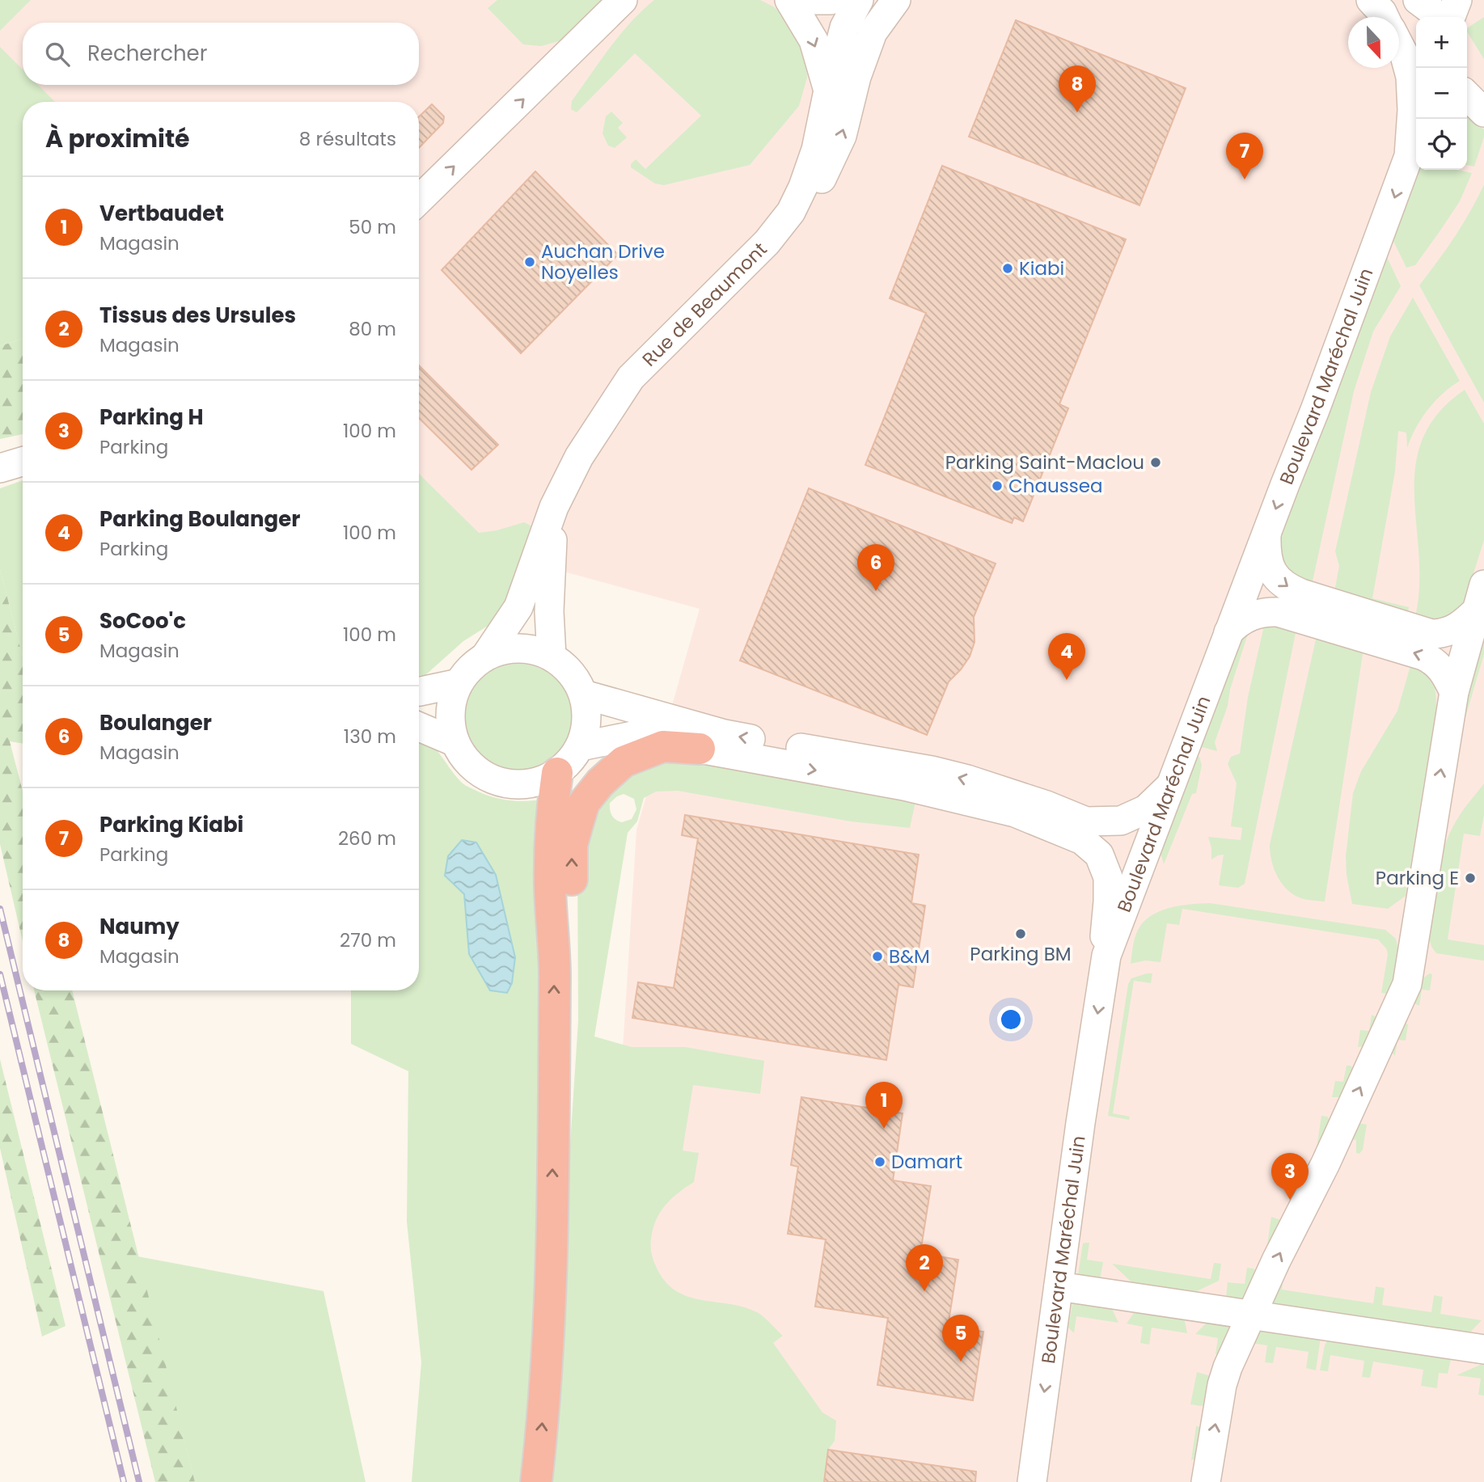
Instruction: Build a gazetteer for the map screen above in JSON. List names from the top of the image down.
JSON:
{
  "streets": {
    "street": ["Rue de Beaumont", "Boulevard Maréchal Juin"]
  },
  "places": [
    "Auchan Drive Noyelles",
    "Kiabi",
    "Parking Saint-Maclou",
    "Chaussea",
    "Parking E",
    "Parking BM",
    "B&M",
    "Damart"
  ],
  "north": "bottom",
  "page": {
    "map_buttons": ["+", "−"],
    "search": "Rechercher",
    "pins": [
      "8",
      "7",
      "6",
      "4",
      "1",
      "3",
      "2",
      "5"
    ],
    "heading": ["À proximité", "8 résultats"],
    "list": [
      {
        "mark": "1",
        "name": "Vertbaudet",
        "note": "Magasin",
        "value": "50 m"
      },
      {
        "mark": "2",
        "name": "Tissus des Ursules",
        "note": "Magasin",
        "value": "80 m"
      },
      {
        "mark": "3",
        "name": "Parking H",
        "note": "Parking",
        "value": "100 m"
      },
      {
        "mark": "4",
        "name": "Parking Boulanger",
        "note": "Parking",
        "value": "100 m"
      },
      {
        "mark": "5",
        "name": "SoCoo'c",
        "note": "Magasin",
        "value": "100 m"
      },
      {
        "mark": "6",
        "name": "Boulanger",
        "note": "Magasin",
        "value": "130 m"
      },
      {
        "mark": "7",
        "name": "Parking Kiabi",
        "note": "Parking",
        "value": "260 m"
      },
      {
        "mark": "8",
        "name": "Naumy",
        "note": "Magasin",
        "value": "270 m"
      }
    ]
  }
}
